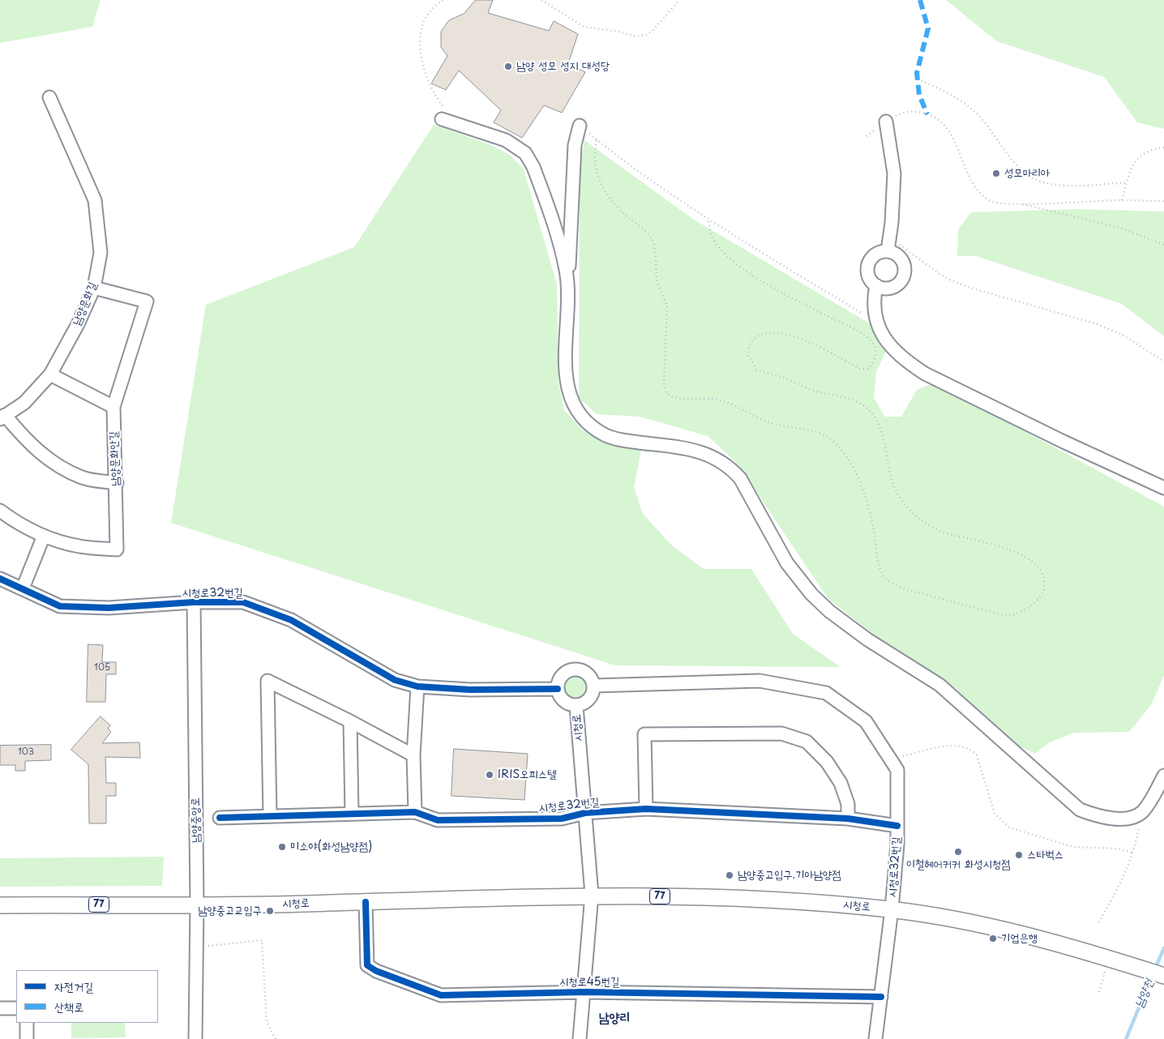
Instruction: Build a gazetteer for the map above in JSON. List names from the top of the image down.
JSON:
{
  "streets": {
    "main road": ["시청로", "77"],
    "street": [
      "남양문화길",
      "남양문화안길",
      "시청로32번길",
      "남양중앙로",
      "시청로45번길"
    ]
  },
  "crossings": [
    ["남양문화길", "남양문화안길"],
    ["시청로32번길", "시청로"],
    ["시청로32번길", "남양중앙로"],
    ["시청로32번길", "시청로45번길"],
    ["시청로", "남양중앙로"],
    ["시청로", "77"],
    ["시청로", "시청로45번길"]
  ],
  "districts": ["남양리"],
  "water": ["남양천"],
  "places": [
    "남양 성모 성지 대성당",
    "성모마리아",
    "IRIS오피스텔",
    "미소야(화성남양점)",
    "이철헤어커커 화성시청점",
    "스타벅스",
    "남양중고입구.기아남양점",
    "남양중고교입구",
    "기업은행"
  ],
  "house_numbers": ["105", "103"],
  "legend": ["자전거길", "산책로"]
}
